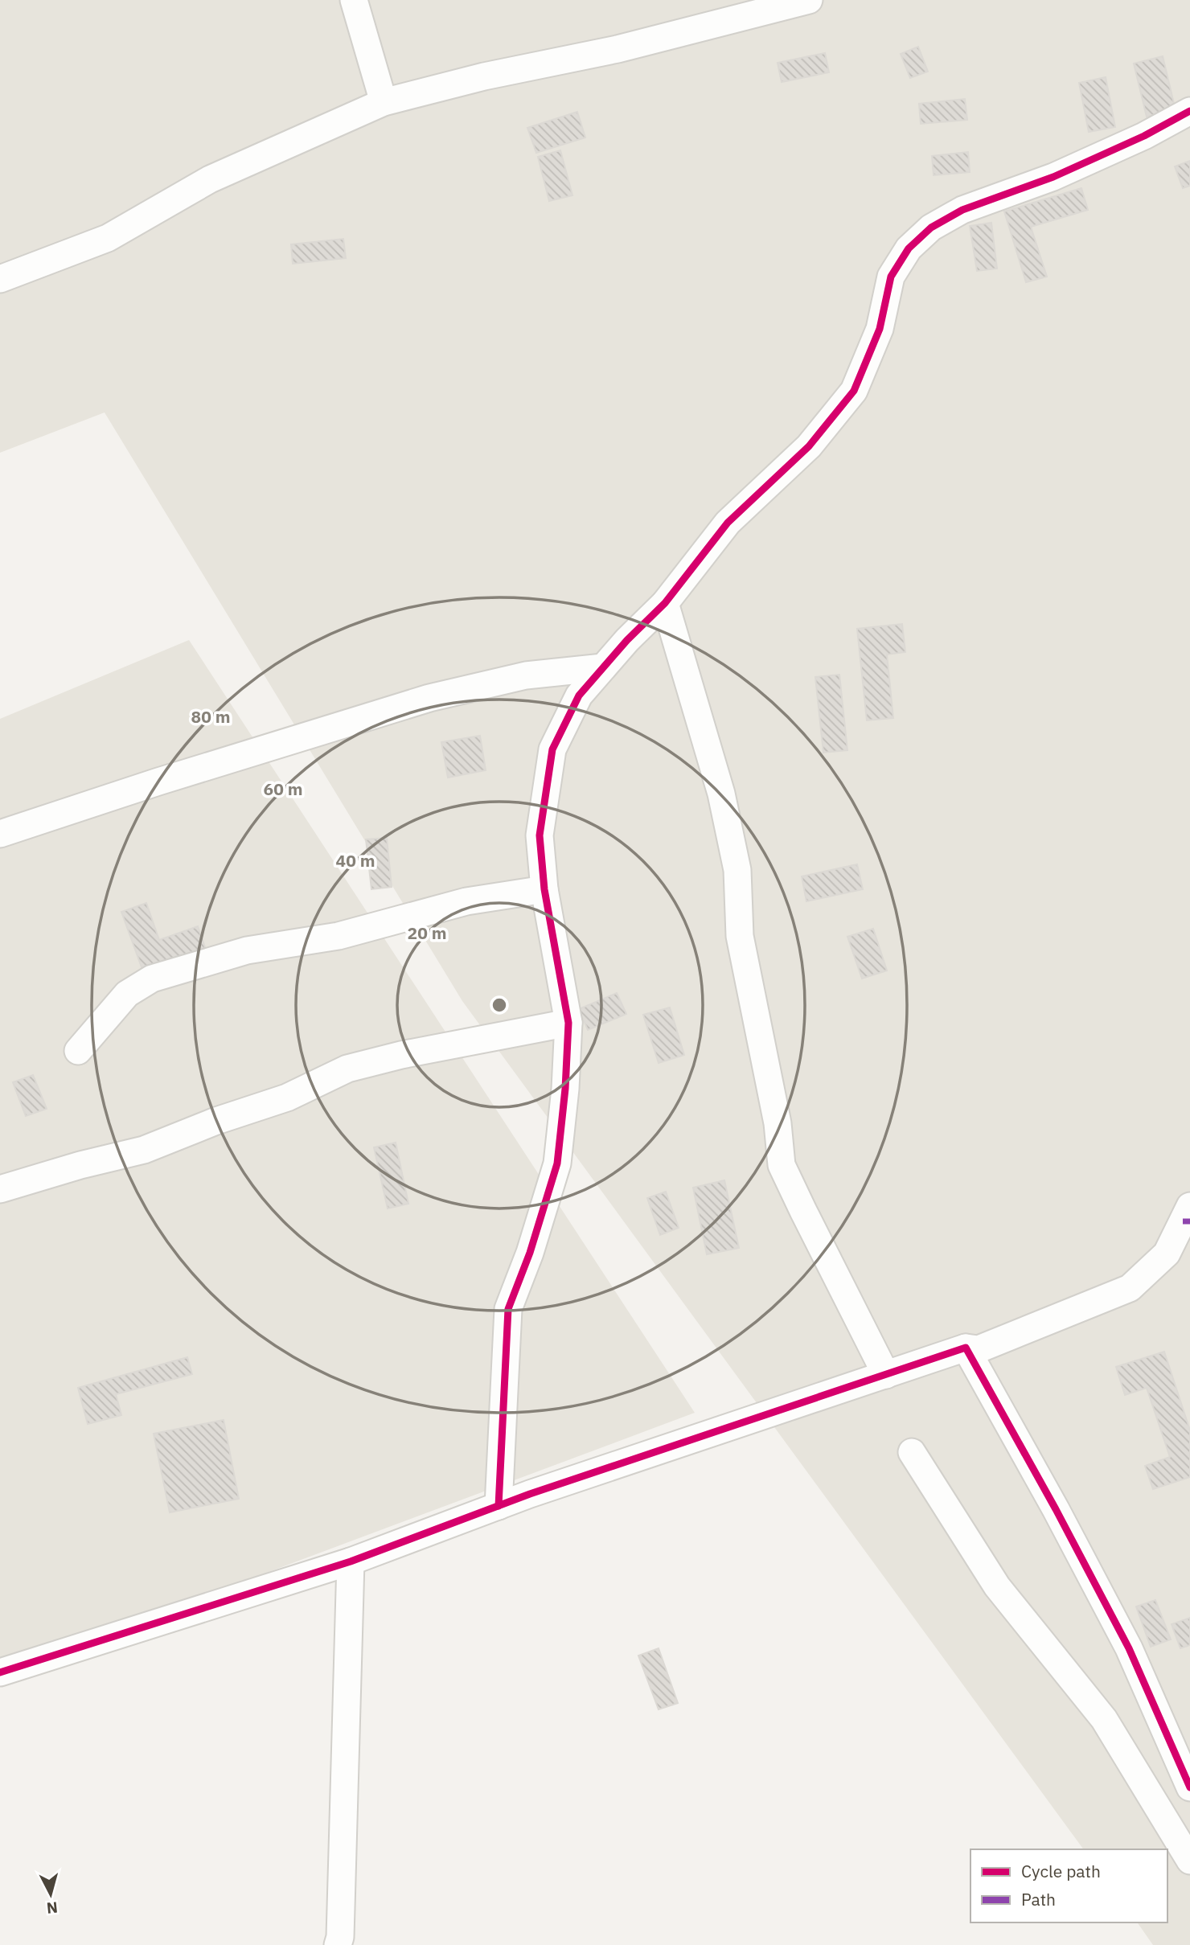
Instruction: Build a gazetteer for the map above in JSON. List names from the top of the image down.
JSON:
{
  "legend": ["Cycle path", "Path"],
  "north": "bottom",
  "rings": [
    "80 m",
    "60 m",
    "40 m",
    "20 m"
  ]
}
